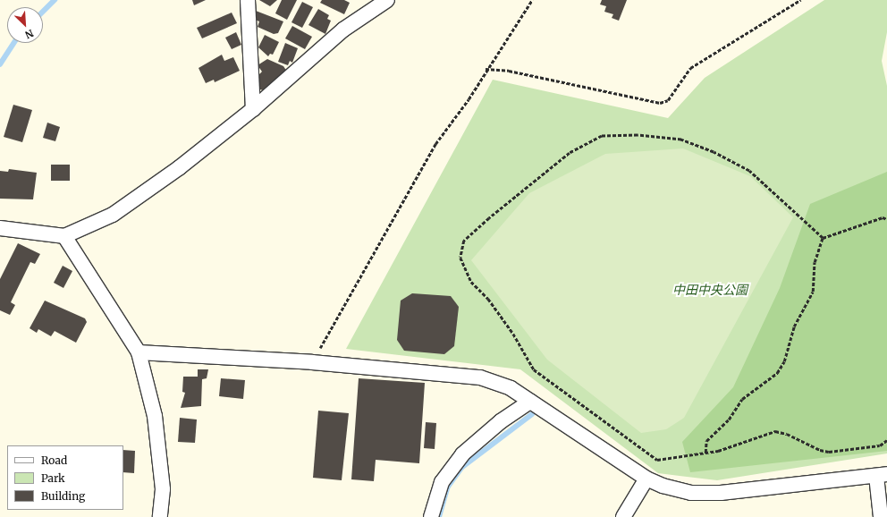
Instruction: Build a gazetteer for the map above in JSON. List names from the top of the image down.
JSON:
{
  "parks": ["中田中央公園"],
  "legend": ["Road", "Park", "Building"],
  "north": "bottom right"
}
